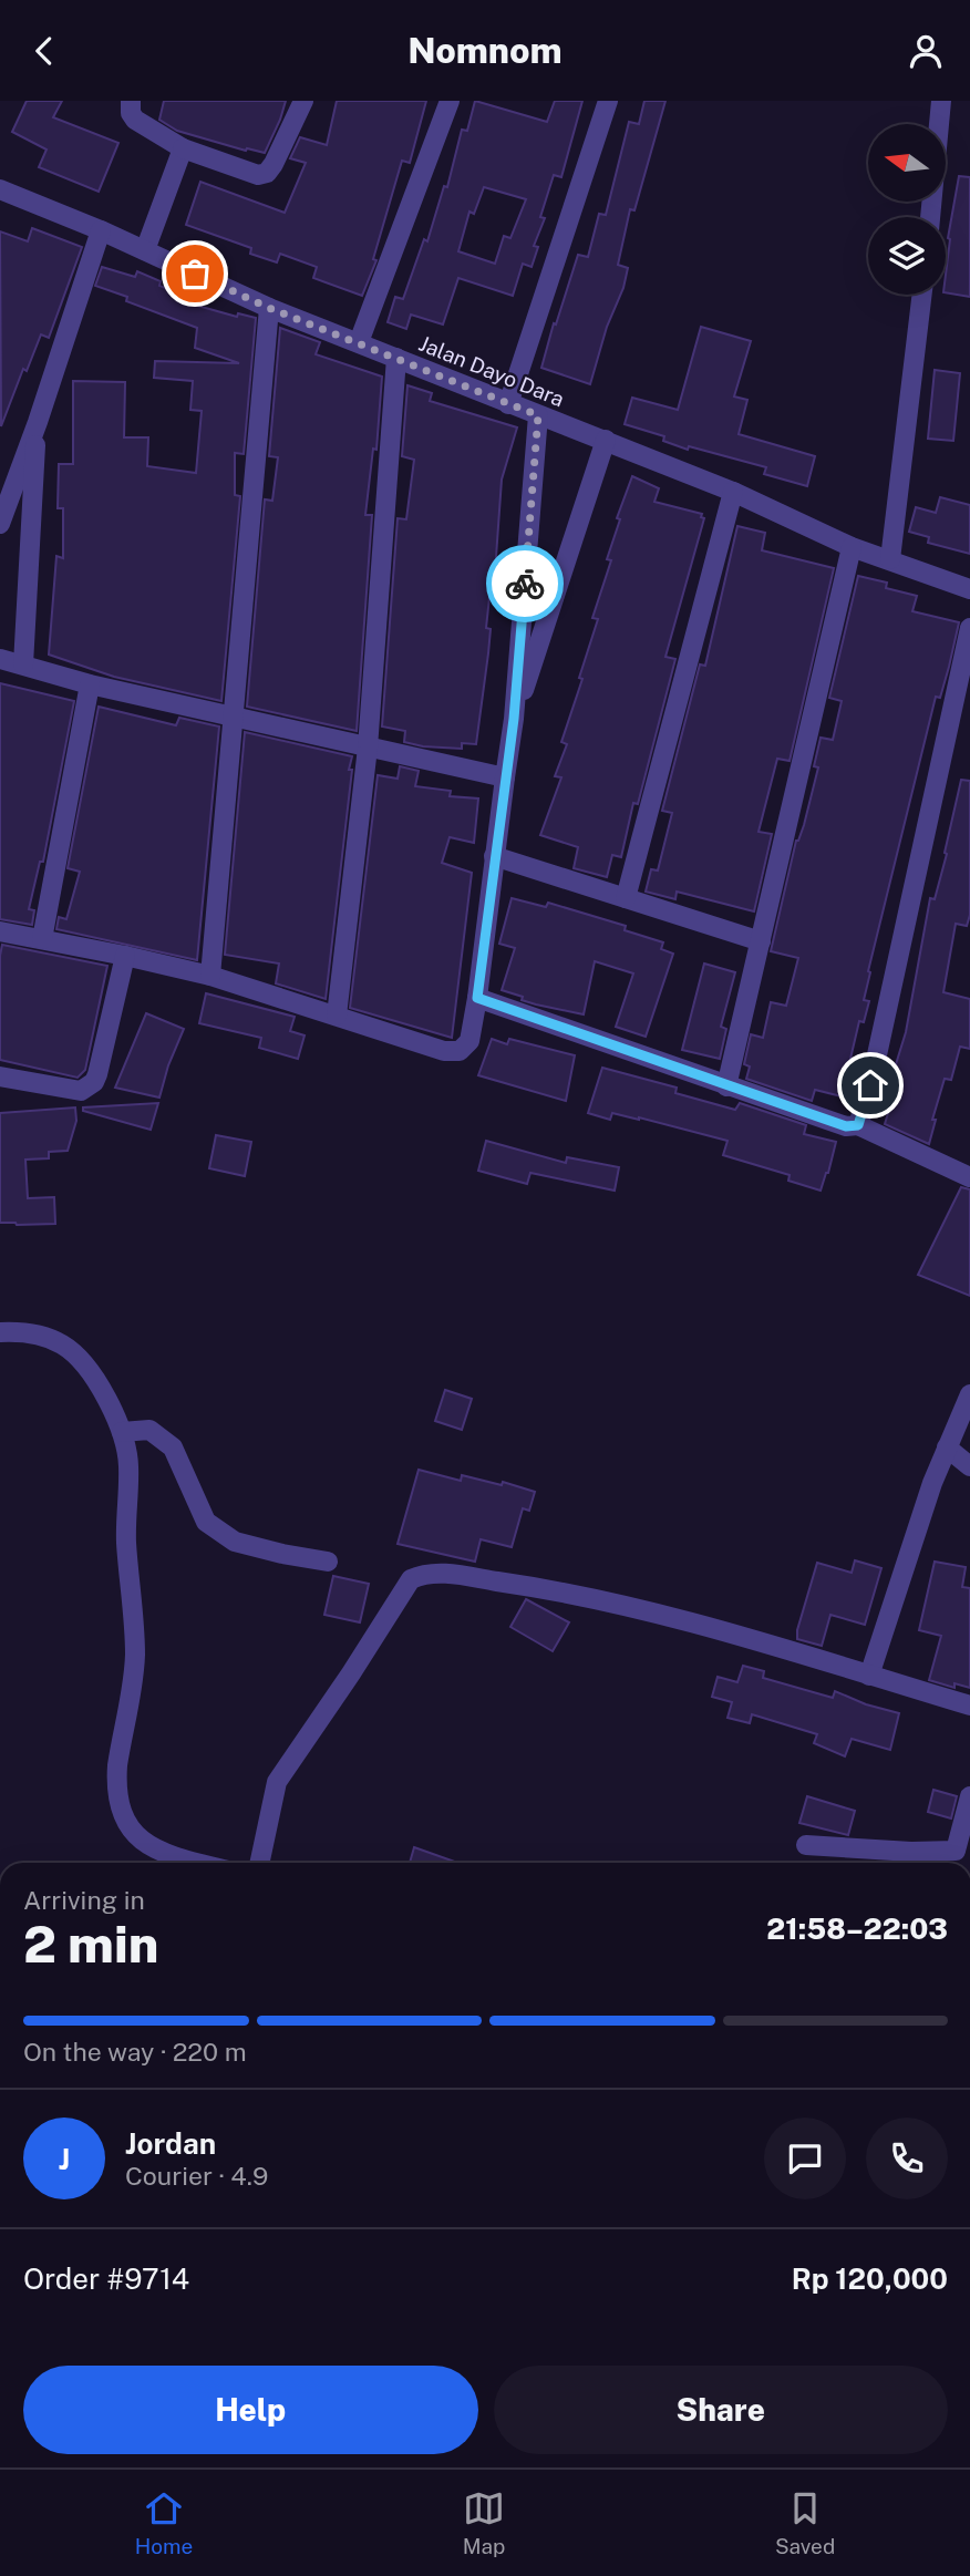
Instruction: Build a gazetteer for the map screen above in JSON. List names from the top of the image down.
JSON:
{
  "streets": {
    "street": ["Jalan Dayo Dara"]
  },
  "north": "left",
  "page": {
    "header": "Nomnom",
    "heading": ["2 min", "Arriving in", "21:58–22:03"],
    "panel": [
      "Jordan",
      "Courier · 4.9",
      "Order #9714",
      "Rp 120,000"
    ],
    "bar": "On the way · 220 m",
    "round": "J",
    "buttons": ["Help", "Share"],
    "tabs": ["Home", "Map", "Saved"]
  }
}
